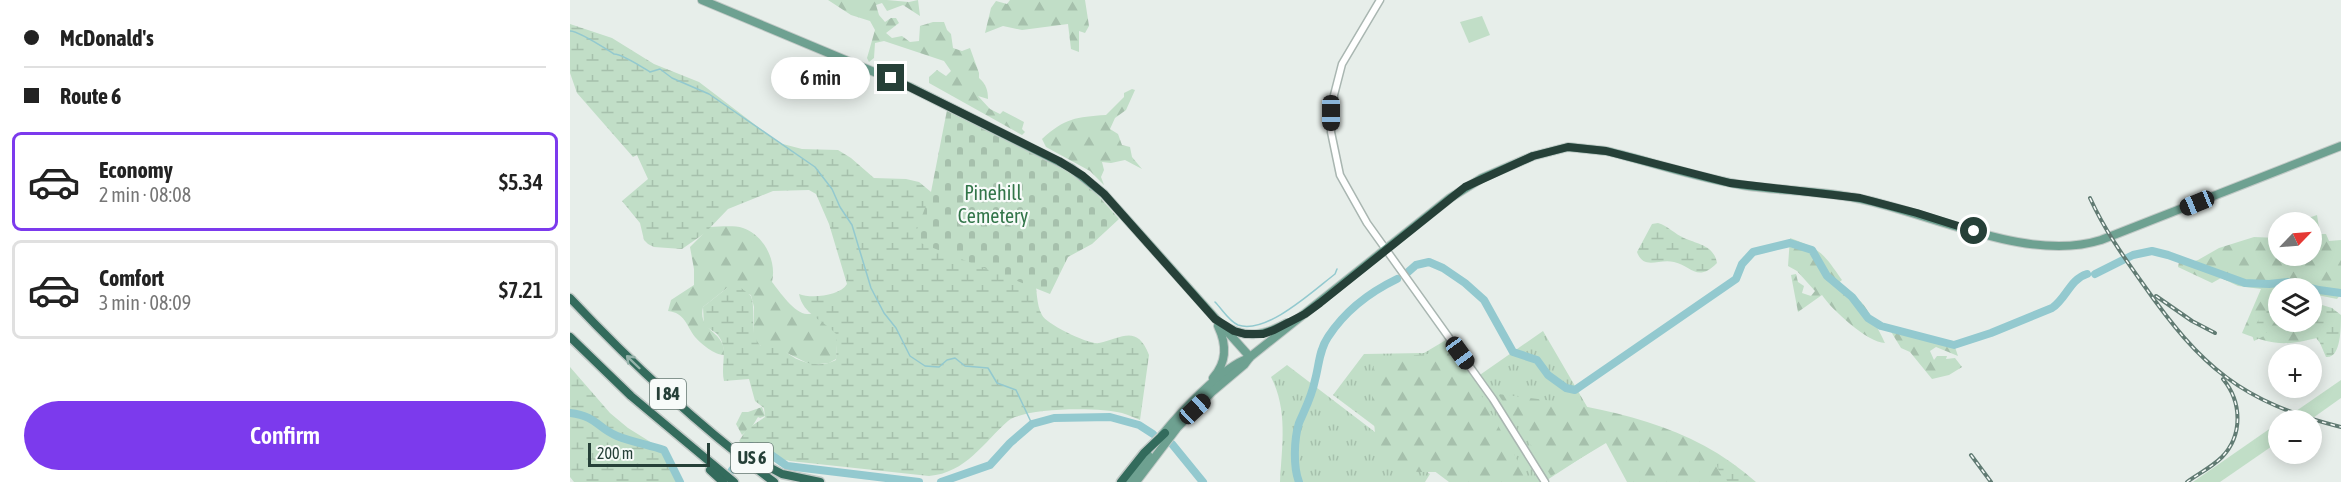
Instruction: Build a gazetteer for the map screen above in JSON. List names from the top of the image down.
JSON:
{
  "streets": {
    "highway": ["I 84", "US 6"]
  },
  "crossings": [
    ["I 84", "US 6"]
  ],
  "parks": ["Pinehill Cemetery"],
  "scale_bar": "200 m",
  "north": "top right",
  "page": {
    "banner": ["McDonald's", "Route 6"],
    "bubble": "6 min",
    "list": [
      {
        "name": "Economy",
        "note": "2 min · 08:08",
        "value": "$5.34"
      },
      {
        "name": "Comfort",
        "note": "3 min · 08:09",
        "value": "$7.21"
      }
    ],
    "map_buttons": ["+", "−"],
    "buttons": "Confirm",
    "scale": "200 m"
  }
}
